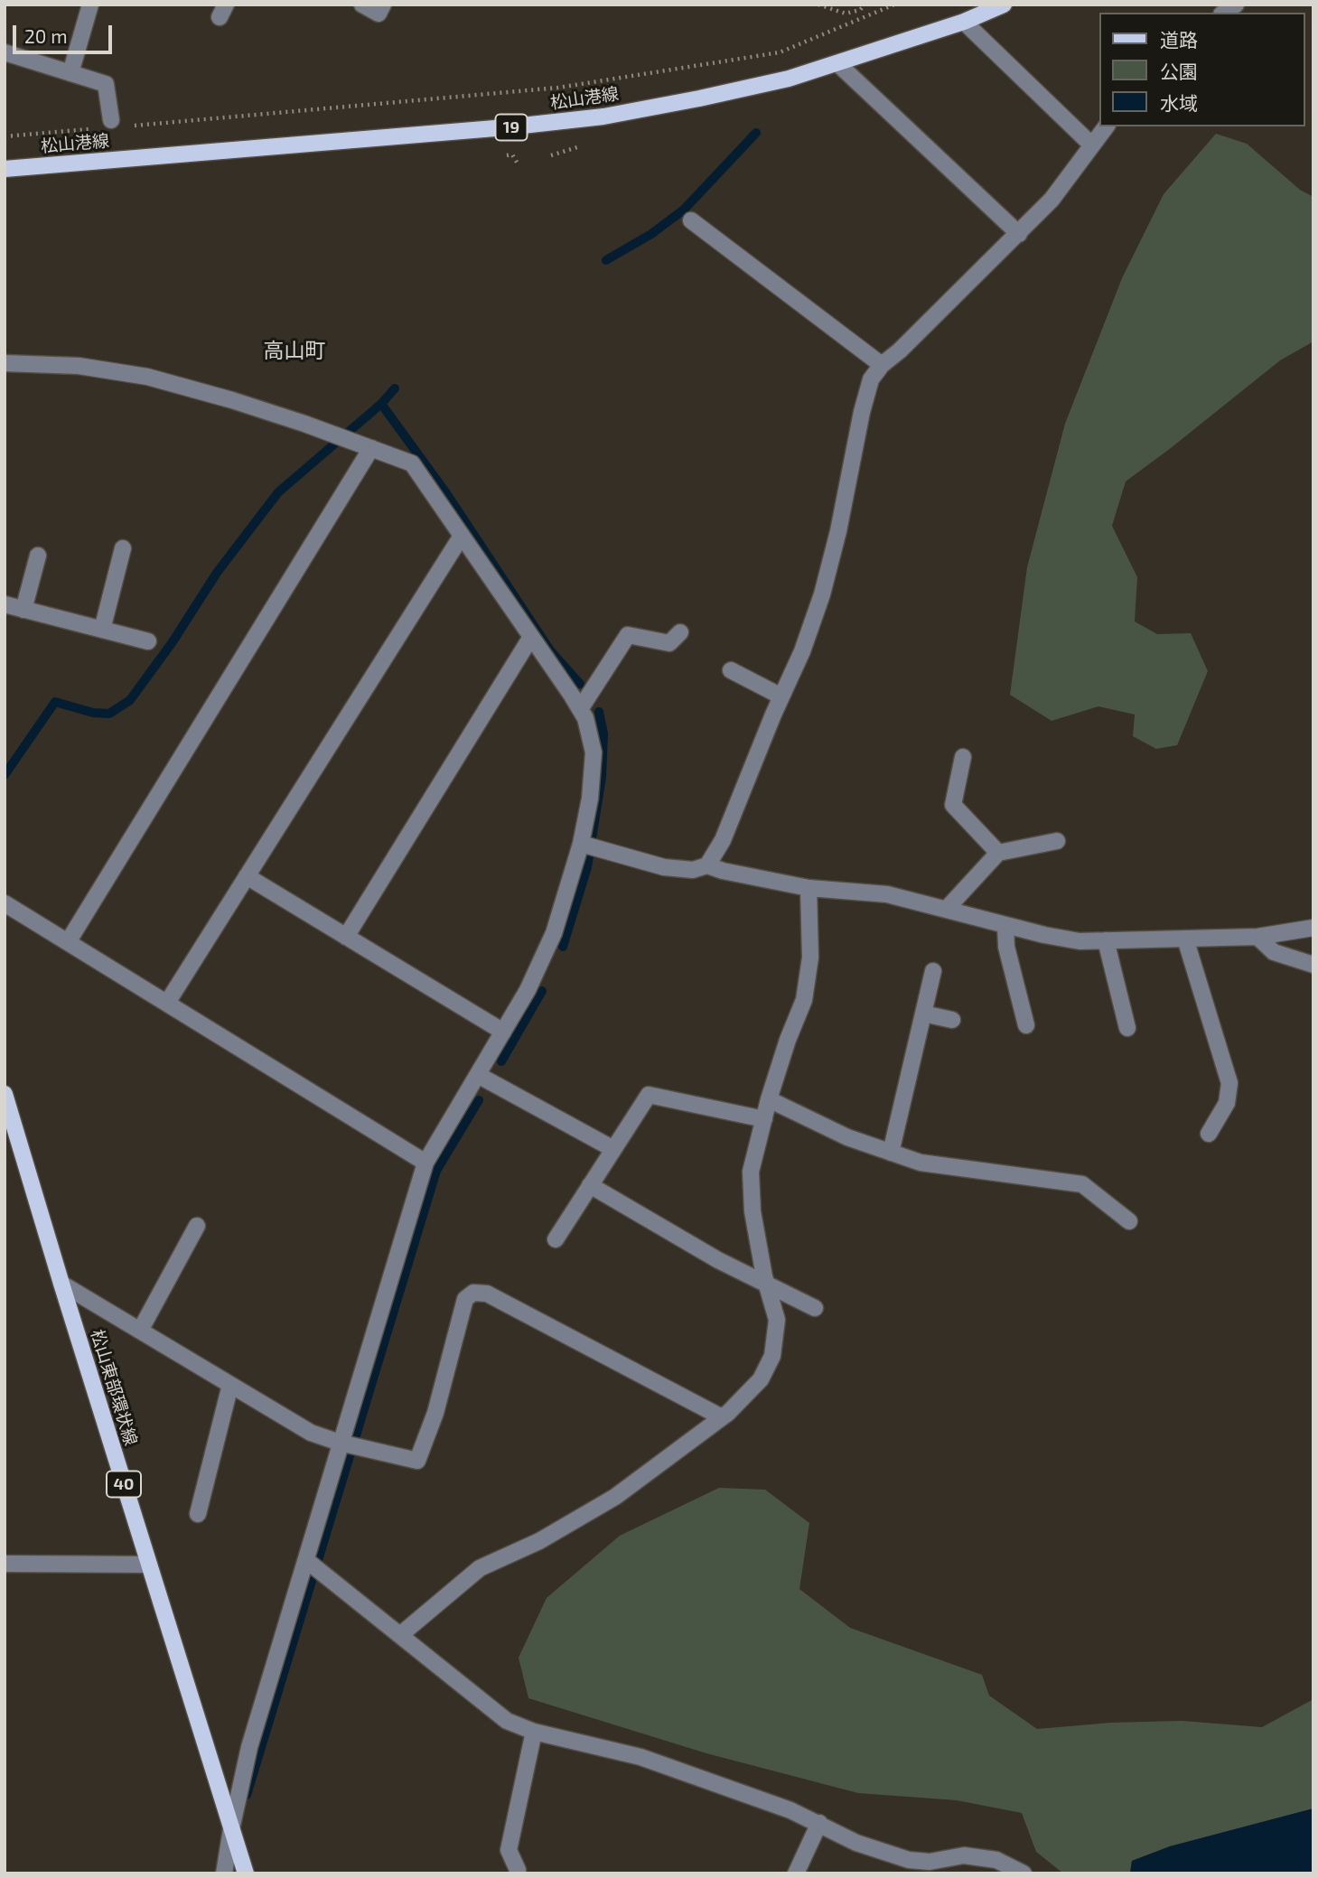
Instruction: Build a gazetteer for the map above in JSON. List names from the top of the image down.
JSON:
{
  "streets": {
    "main road": [
      "松山港線",
      "19",
      "松山東部環状線",
      "40"
    ]
  },
  "districts": ["高山町"],
  "legend": ["道路", "公園", "水域"],
  "scale_bar": "20 m"
}
